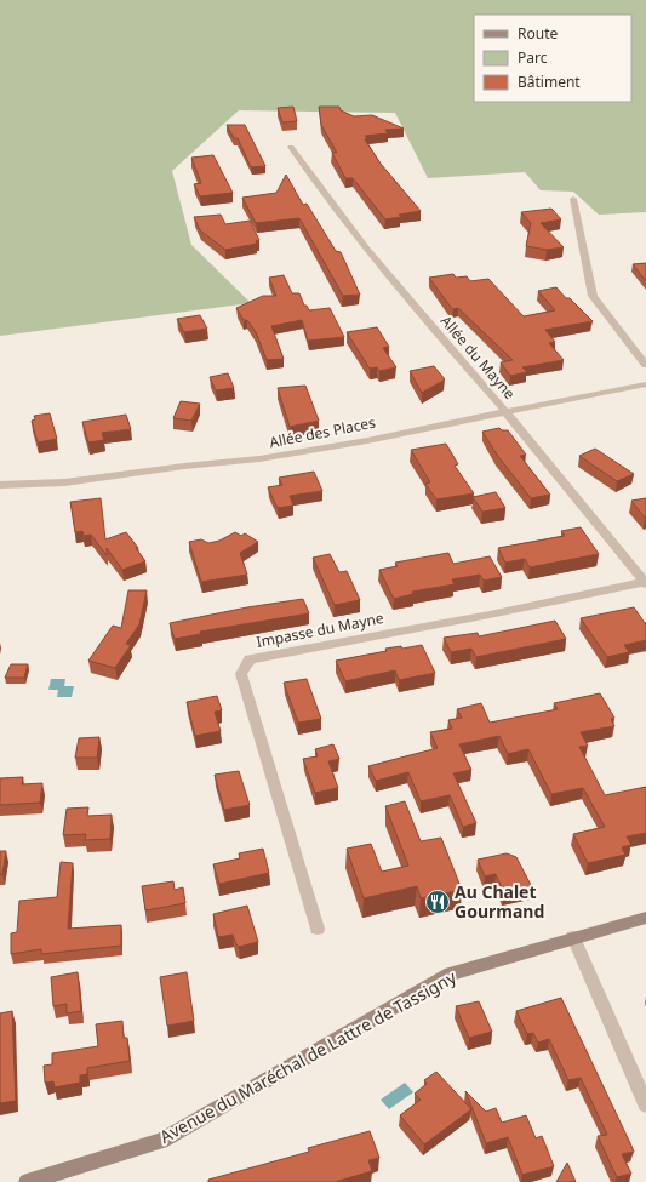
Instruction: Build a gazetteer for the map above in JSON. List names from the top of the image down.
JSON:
{
  "streets": {
    "main road": ["Avenue du Maréchal de Lattre de Tassigny"],
    "street": ["Allée du Mayne", "Allée des Places", "Impasse du Mayne"]
  },
  "crossings": [
    ["Allée du Mayne", "Allée des Places"],
    ["Allée du Mayne", "Impasse du Mayne"]
  ],
  "places": {
    "restaurant": ["Au Chalet Gourmand"]
  },
  "legend": ["Route", "Parc", "Bâtiment"]
}
